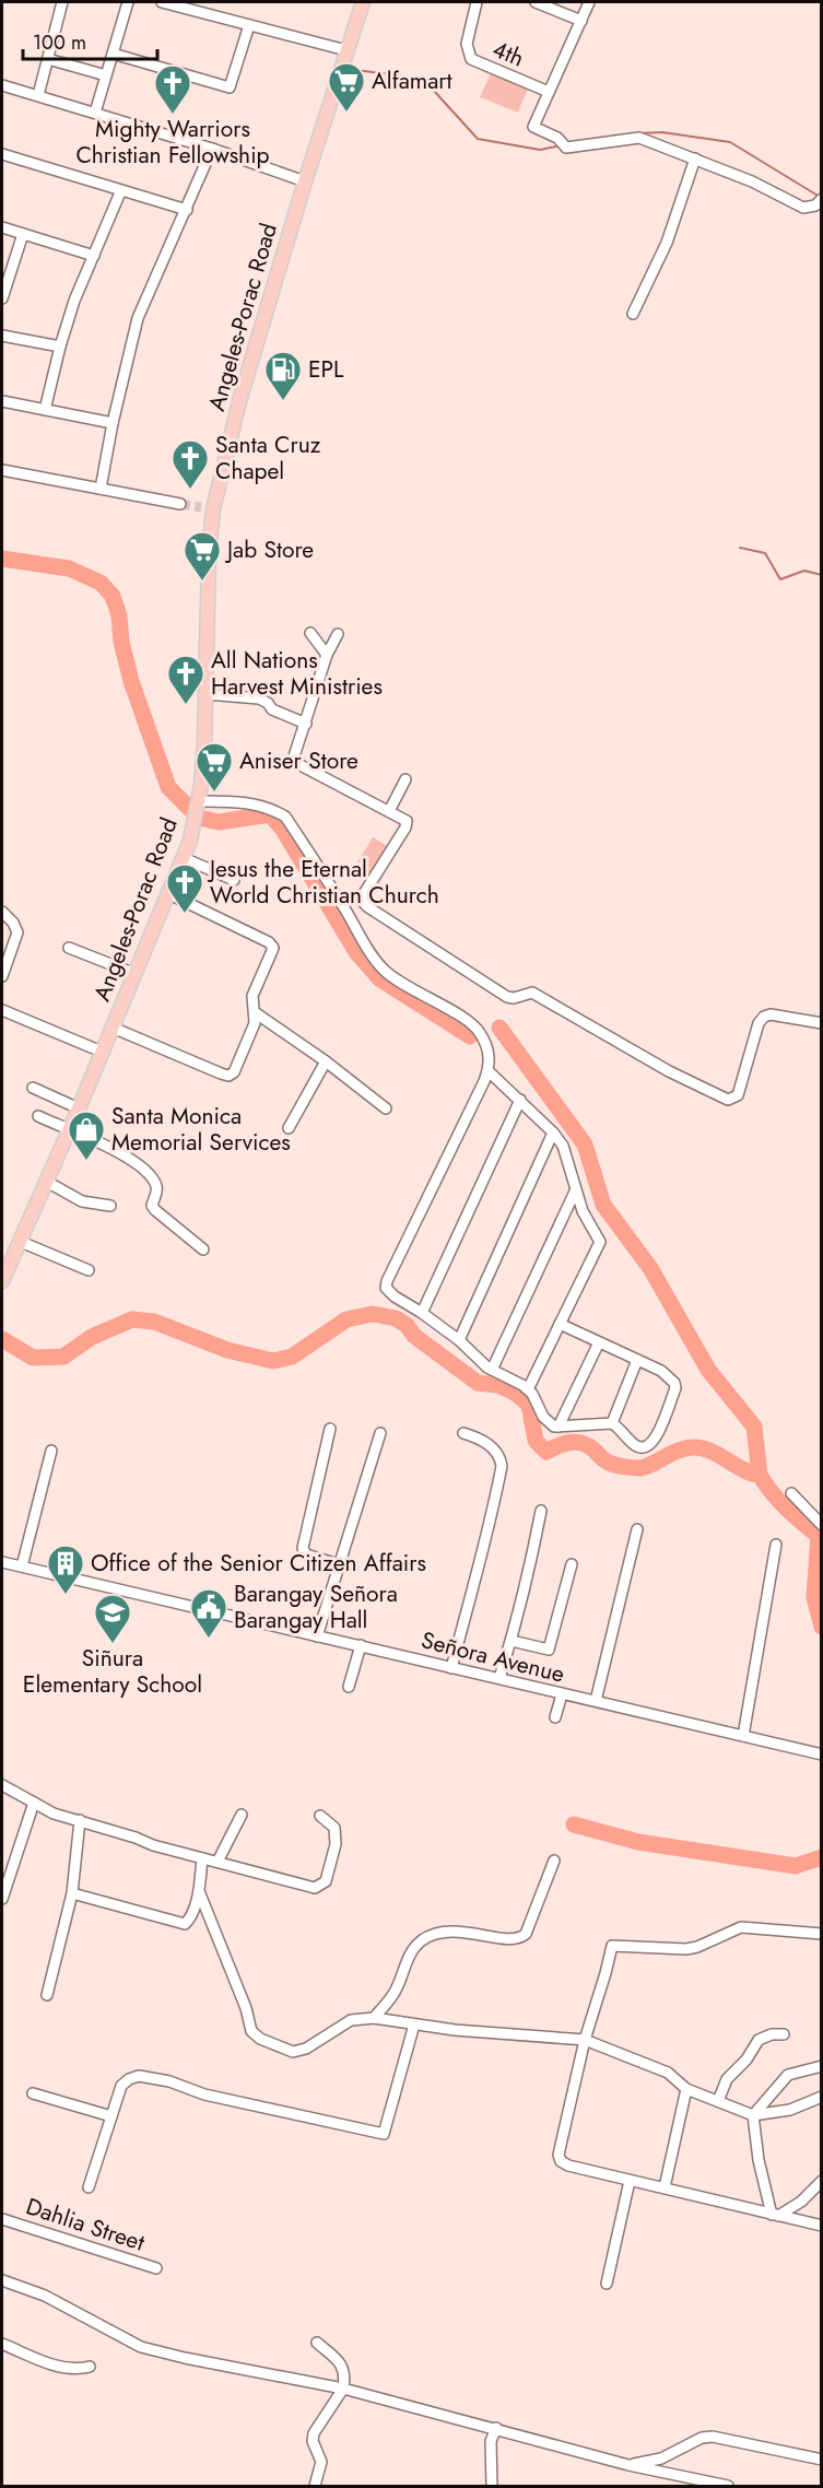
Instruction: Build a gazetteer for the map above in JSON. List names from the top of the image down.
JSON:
{
  "streets": {
    "main road": ["Angeles-Porac Road"],
    "street": ["4th", "Señora Avenue", "Dahlia Street"]
  },
  "places": {
    "supermarket": ["Alfamart", "Jab Store", "Aniser Store"],
    "church": [
      "Mighty Warriors Christian Fellowship",
      "Santa Cruz Chapel",
      "All Nations Harvest Ministries",
      "Jesus the Eternal World Christian Church"
    ],
    "fuel station": ["EPL"],
    "shop": ["Santa Monica Memorial Services"],
    "building": ["Office of the Senior Citizen Affairs"],
    "public building": ["Barangay Señora Barangay Hall"],
    "school or university": ["Siñura Elementary School"]
  },
  "scale_bar": "100 m"
}
